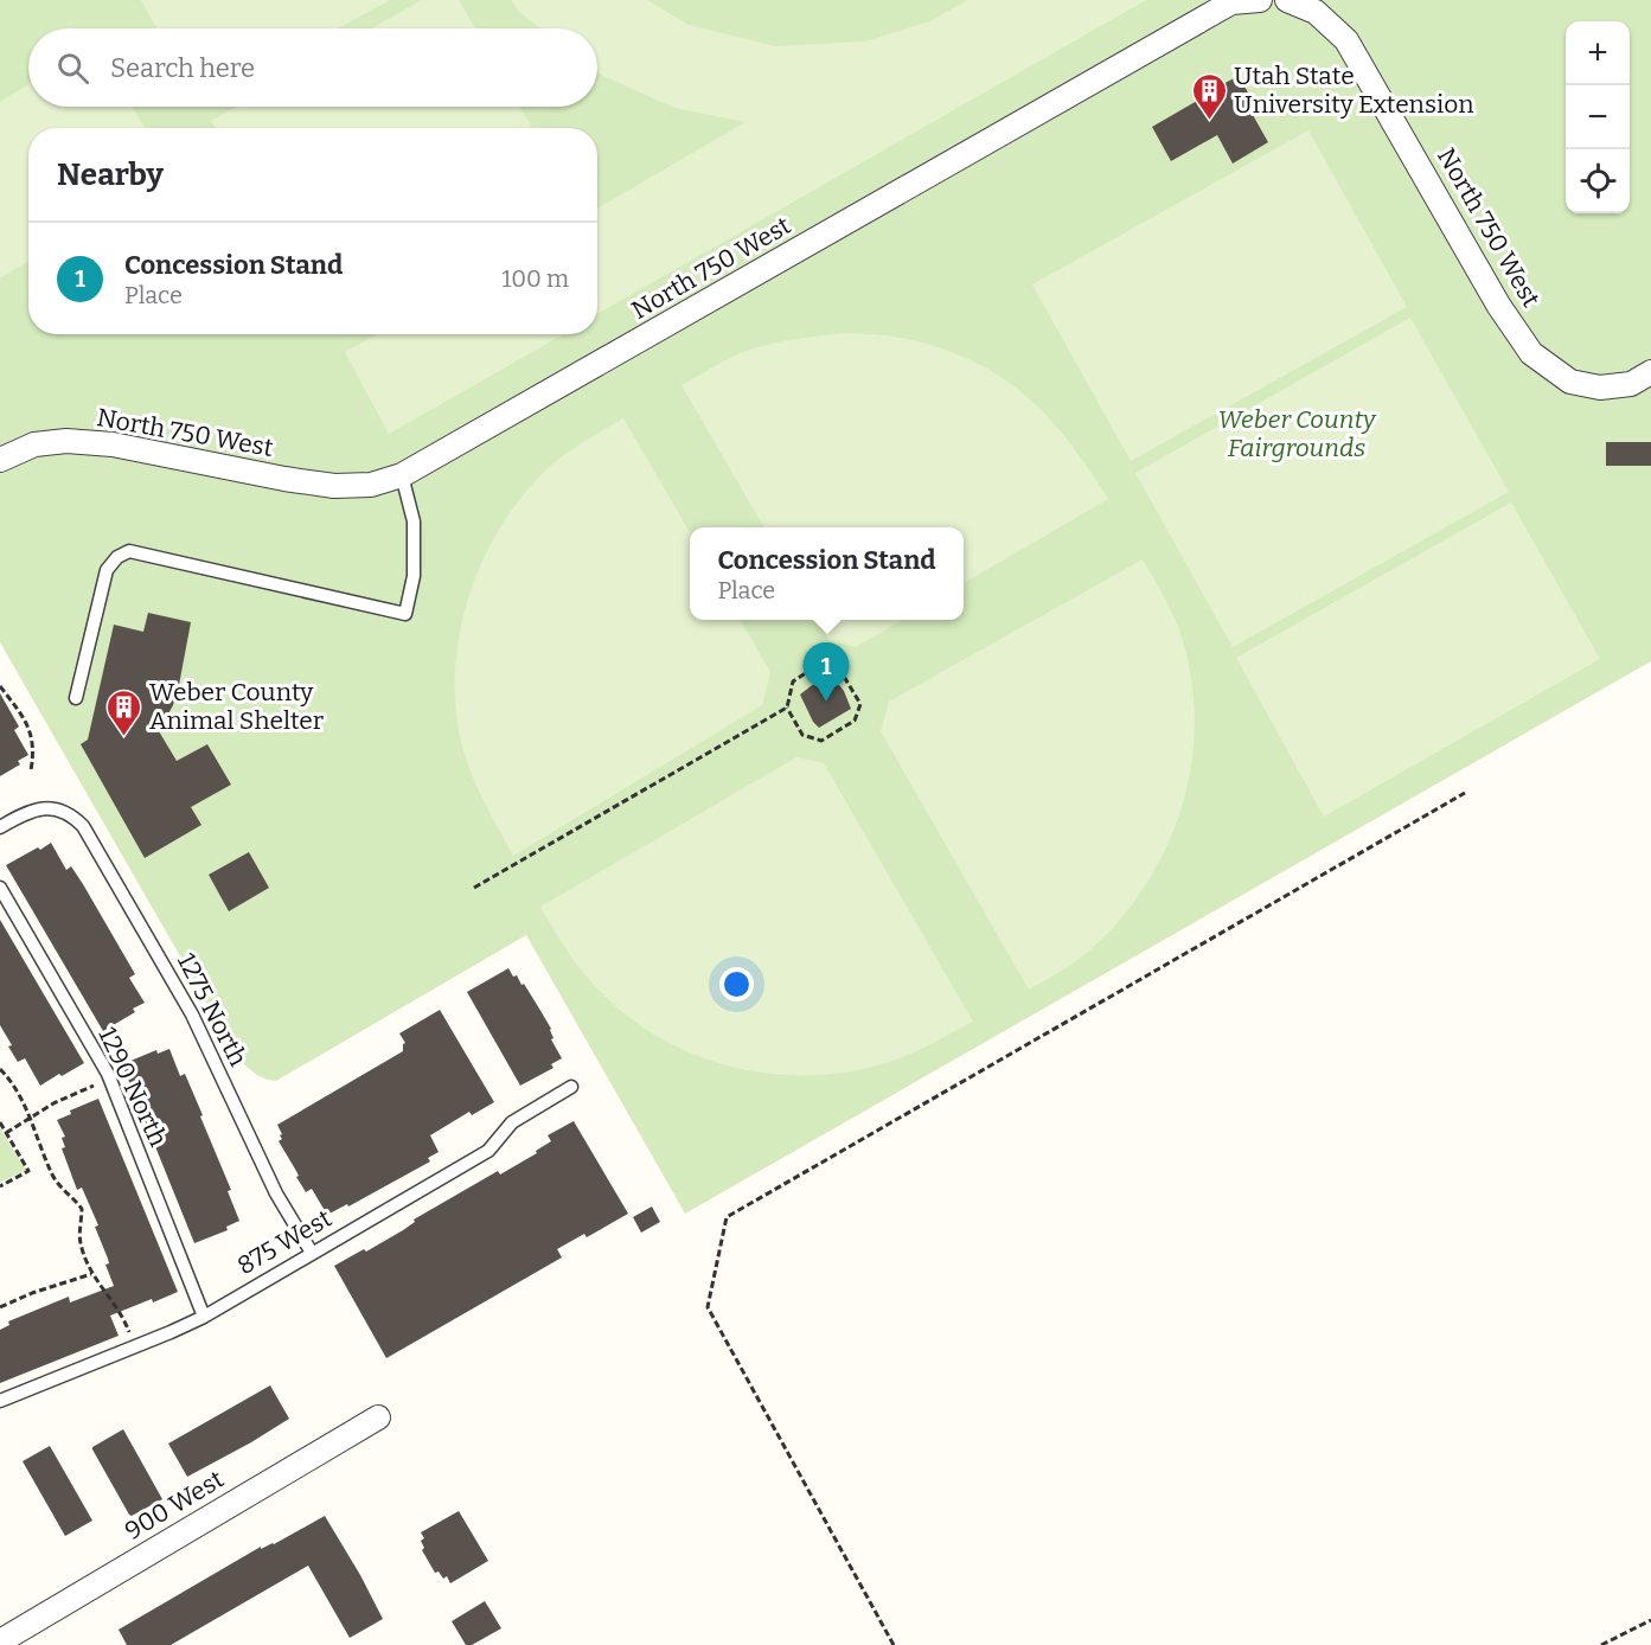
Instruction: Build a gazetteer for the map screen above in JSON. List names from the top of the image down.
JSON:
{
  "streets": {
    "street": ["North 750 West", "900 West"],
    "lane": ["1275 North", "1290 North", "875 West"]
  },
  "crossings": [
    ["1275 North", "875 West"],
    ["1290 North", "875 West"]
  ],
  "parks": ["Weber County Fairgrounds"],
  "places": {
    "building": ["Utah State University Extension", "Weber County Animal Shelter"]
  },
  "page": {
    "map_buttons": ["+", "−"],
    "search": "Search here",
    "heading": "Nearby",
    "list": [
      {
        "mark": "1",
        "name": "Concession Stand",
        "note": "Place",
        "value": "100 m"
      }
    ],
    "popup": ["Concession Stand", "Place"],
    "pins": "1"
  }
}
